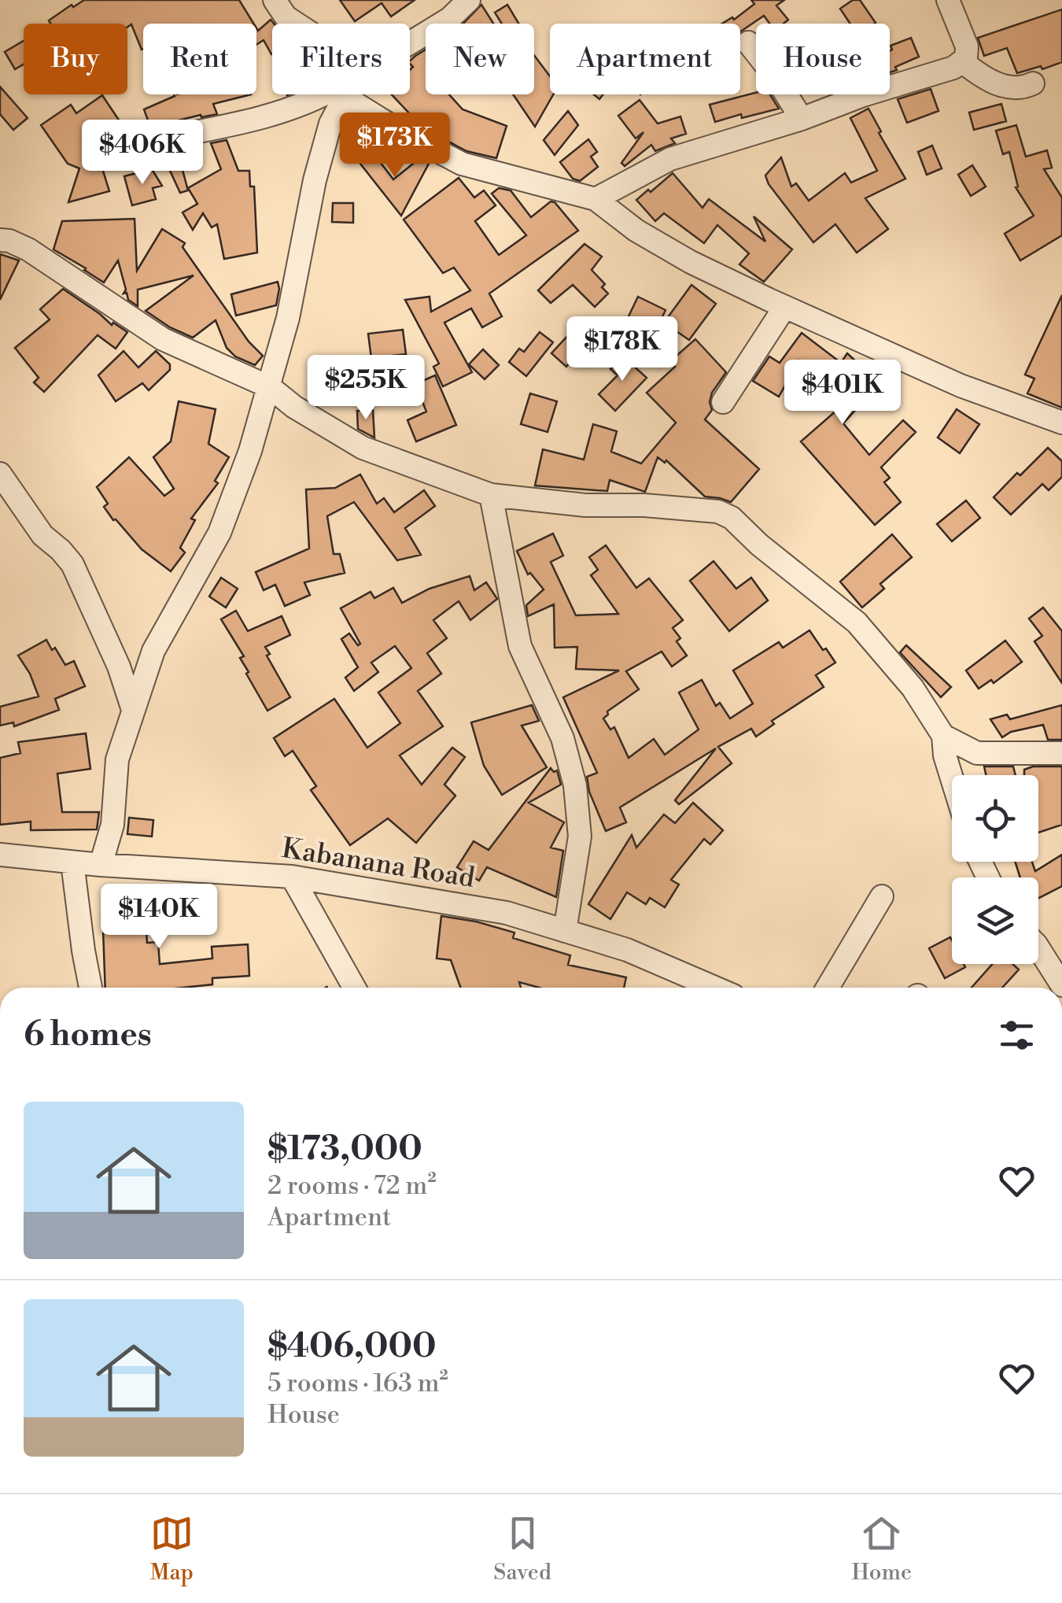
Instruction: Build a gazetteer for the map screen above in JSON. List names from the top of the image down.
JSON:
{
  "streets": {
    "street": ["Kabanana Road"]
  },
  "page": {
    "chip": [
      "Buy",
      "Rent",
      "Filters",
      "New",
      "Apartment",
      "House"
    ],
    "price": [
      "$173K",
      "$406K",
      "$178K",
      "$255K",
      "$401K",
      "$140K"
    ],
    "heading": "6 homes",
    "list": [
      {
        "name": "$173,000",
        "note": "2 rooms · 72 m² · Apartment"
      },
      {
        "name": "$406,000",
        "note": "5 rooms · 163 m² · House"
      }
    ],
    "tabs": ["Map", "Saved", "Home"]
  }
}
